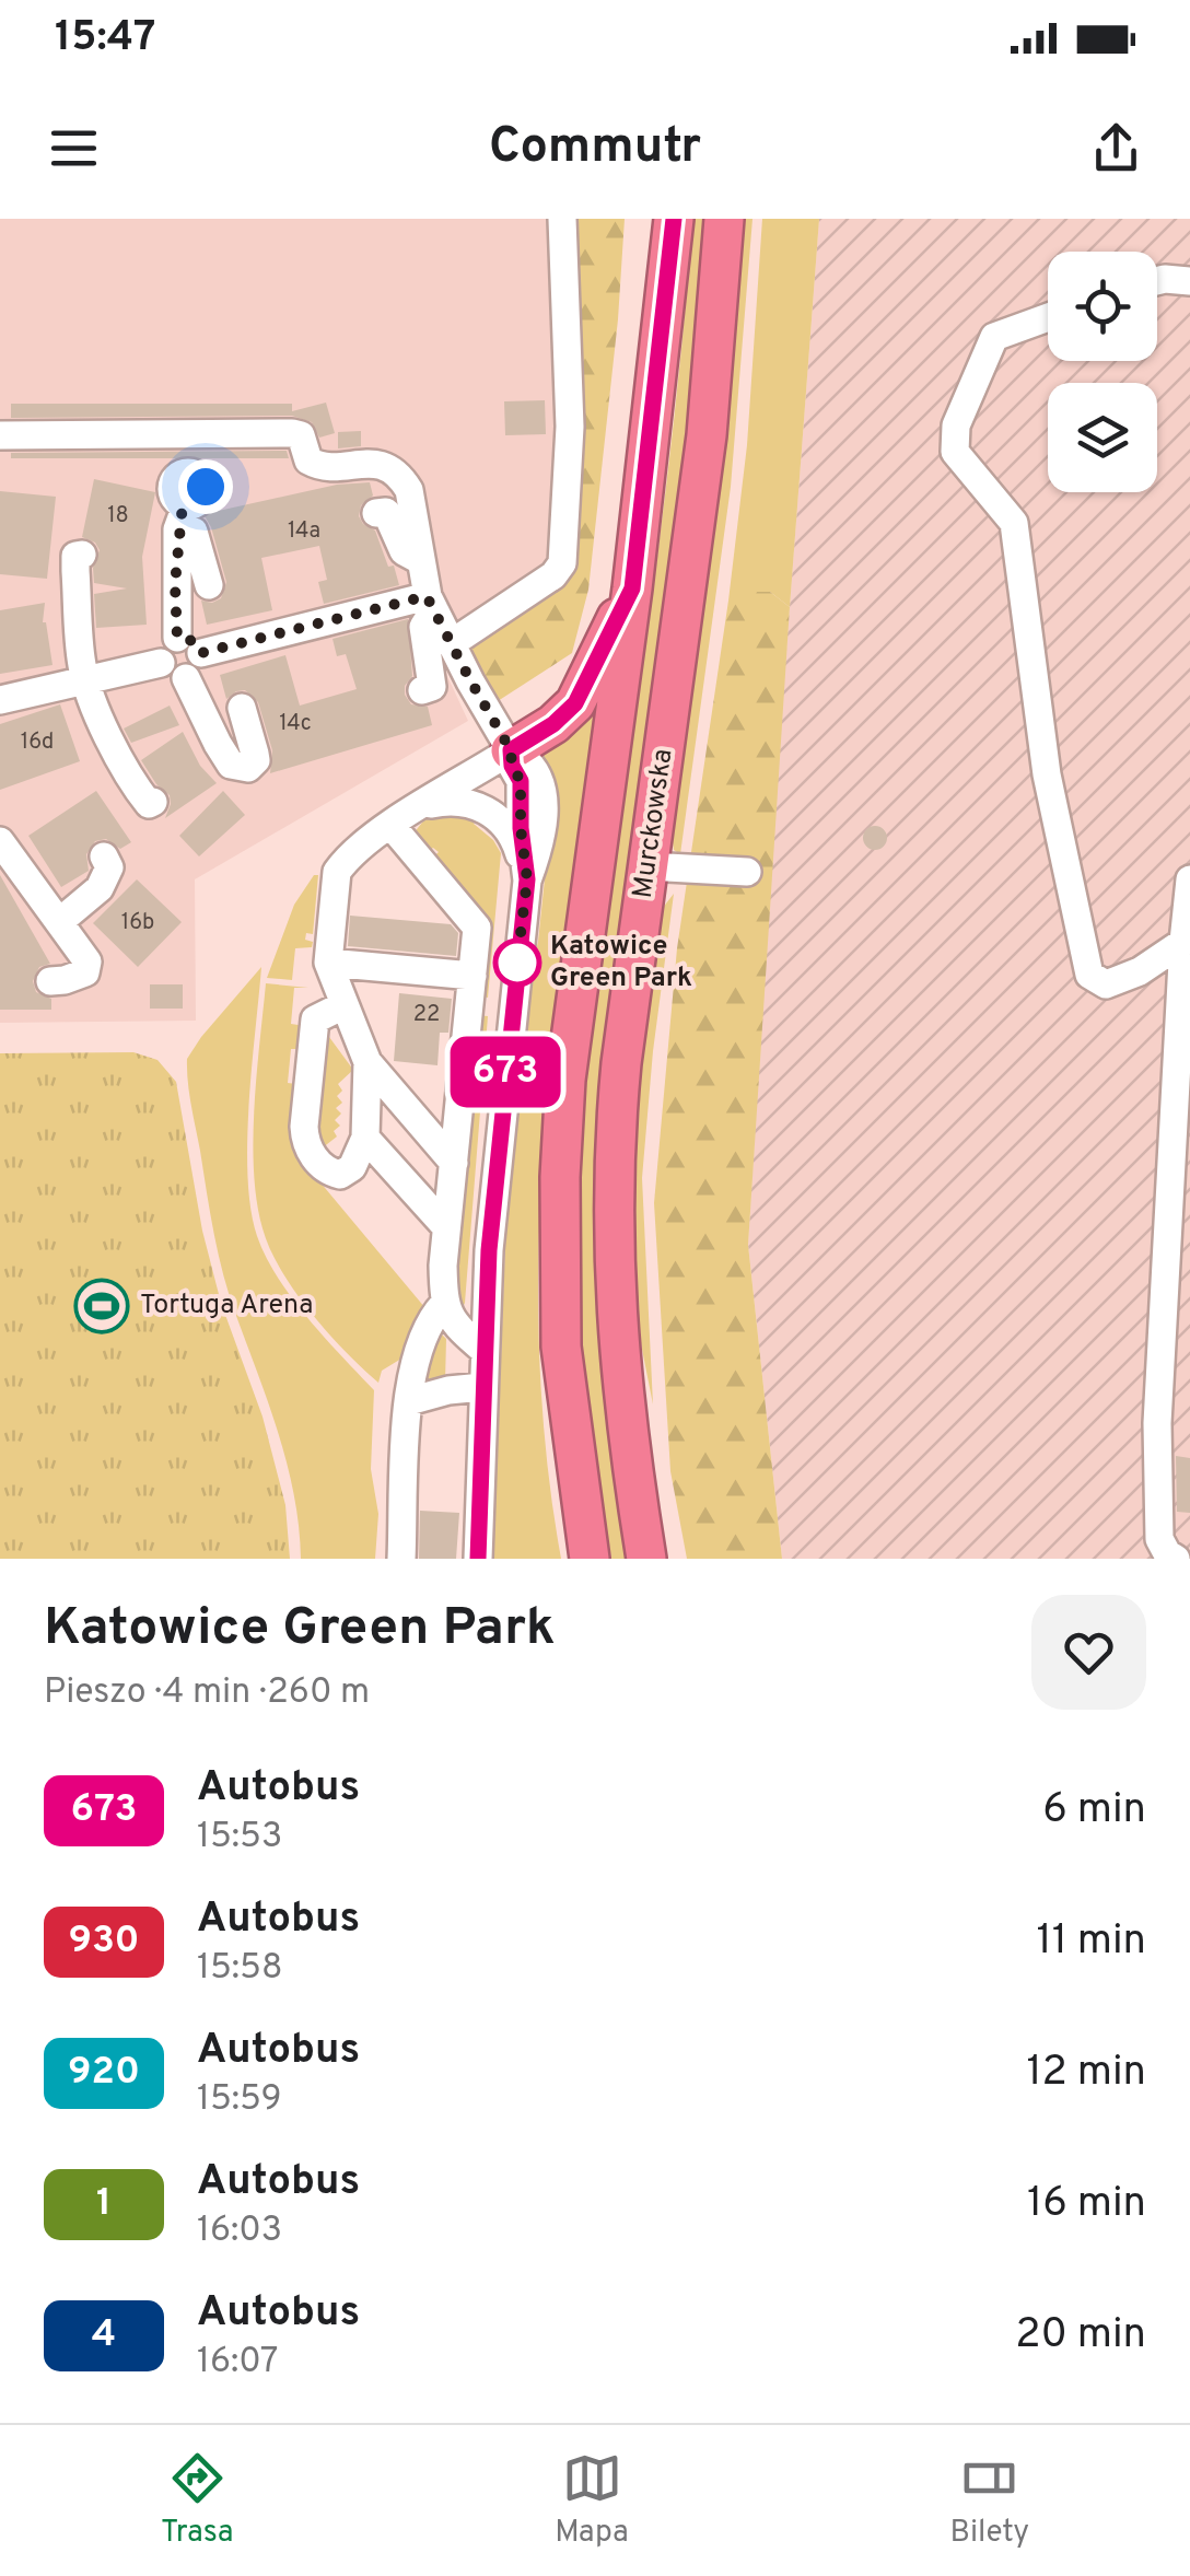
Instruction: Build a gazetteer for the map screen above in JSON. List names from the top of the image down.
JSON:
{
  "streets": {
    "highway": ["Murckowska"]
  },
  "places": {
    "other": ["Katowice Green Park"],
    "sports": ["Tortuga Arena"]
  },
  "lines": ["bus line 673"],
  "house_numbers": [
    "18",
    "14a",
    "14c",
    "16d",
    "16b",
    "22"
  ],
  "page": {
    "status": "15:47",
    "header": "Commutr",
    "on_map": "673",
    "heading": ["Katowice Green Park", "Pieszo · 4 min · 260 m"],
    "list": [
      {
        "mark": "673",
        "name": "Autobus",
        "note": "15:53",
        "value": "6 min"
      },
      {
        "mark": "930",
        "name": "Autobus",
        "note": "15:58",
        "value": "11 min"
      },
      {
        "mark": "920",
        "name": "Autobus",
        "note": "15:59",
        "value": "12 min"
      },
      {
        "mark": "1",
        "name": "Autobus",
        "note": "16:03",
        "value": "16 min"
      },
      {
        "mark": "4",
        "name": "Autobus",
        "note": "16:07",
        "value": "20 min"
      }
    ],
    "tabs": ["Trasa", "Mapa", "Bilety"]
  }
}
